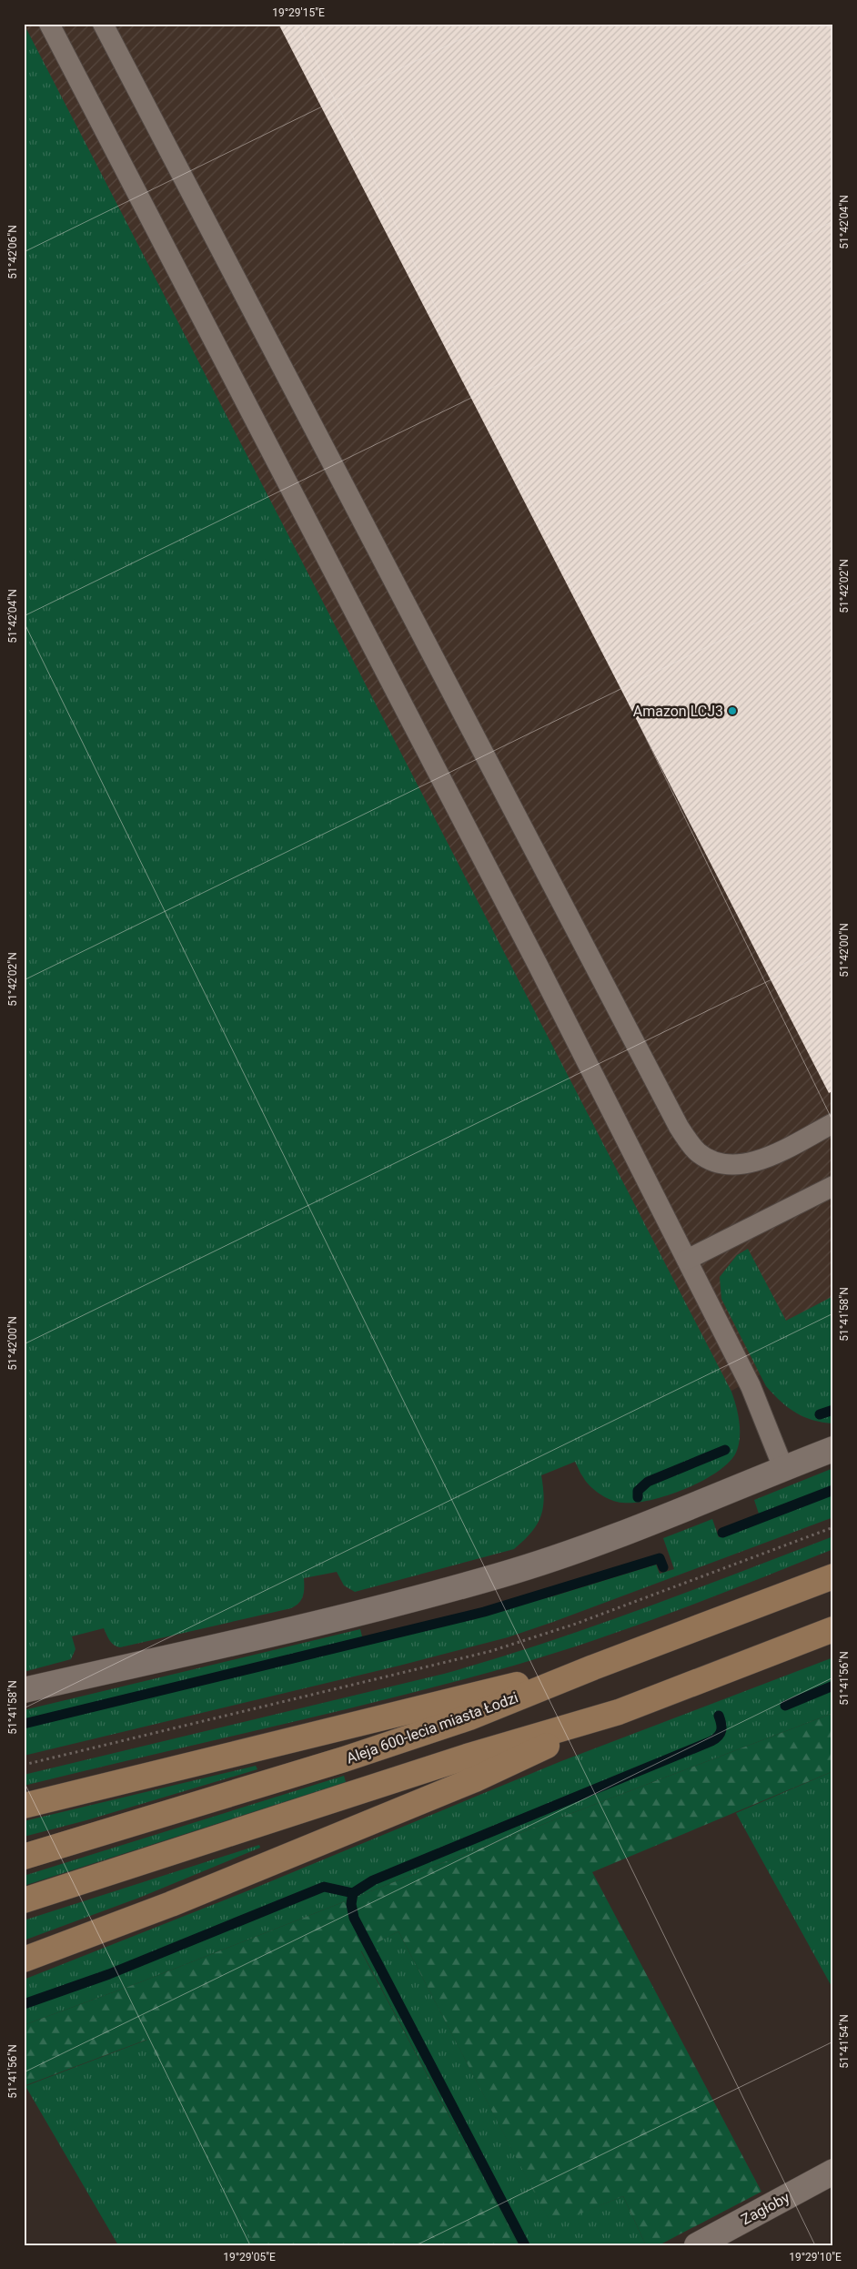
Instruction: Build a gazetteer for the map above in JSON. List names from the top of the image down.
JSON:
{
  "streets": {
    "main road": ["Aleja 600-lecia miasta Łodzi"],
    "street": ["Zagłoby"]
  },
  "places": ["Amazon LCJ3"],
  "coordinates": [
    "19°29'15\"E",
    "51°42'04\"N",
    "51°42'06\"N",
    "51°42'02\"N",
    "51°42'00\"N",
    "51°41'58\"N",
    "51°41'56\"N",
    "51°41'54\"N",
    "19°29'05\"E",
    "19°29'10\"E"
  ]
}
